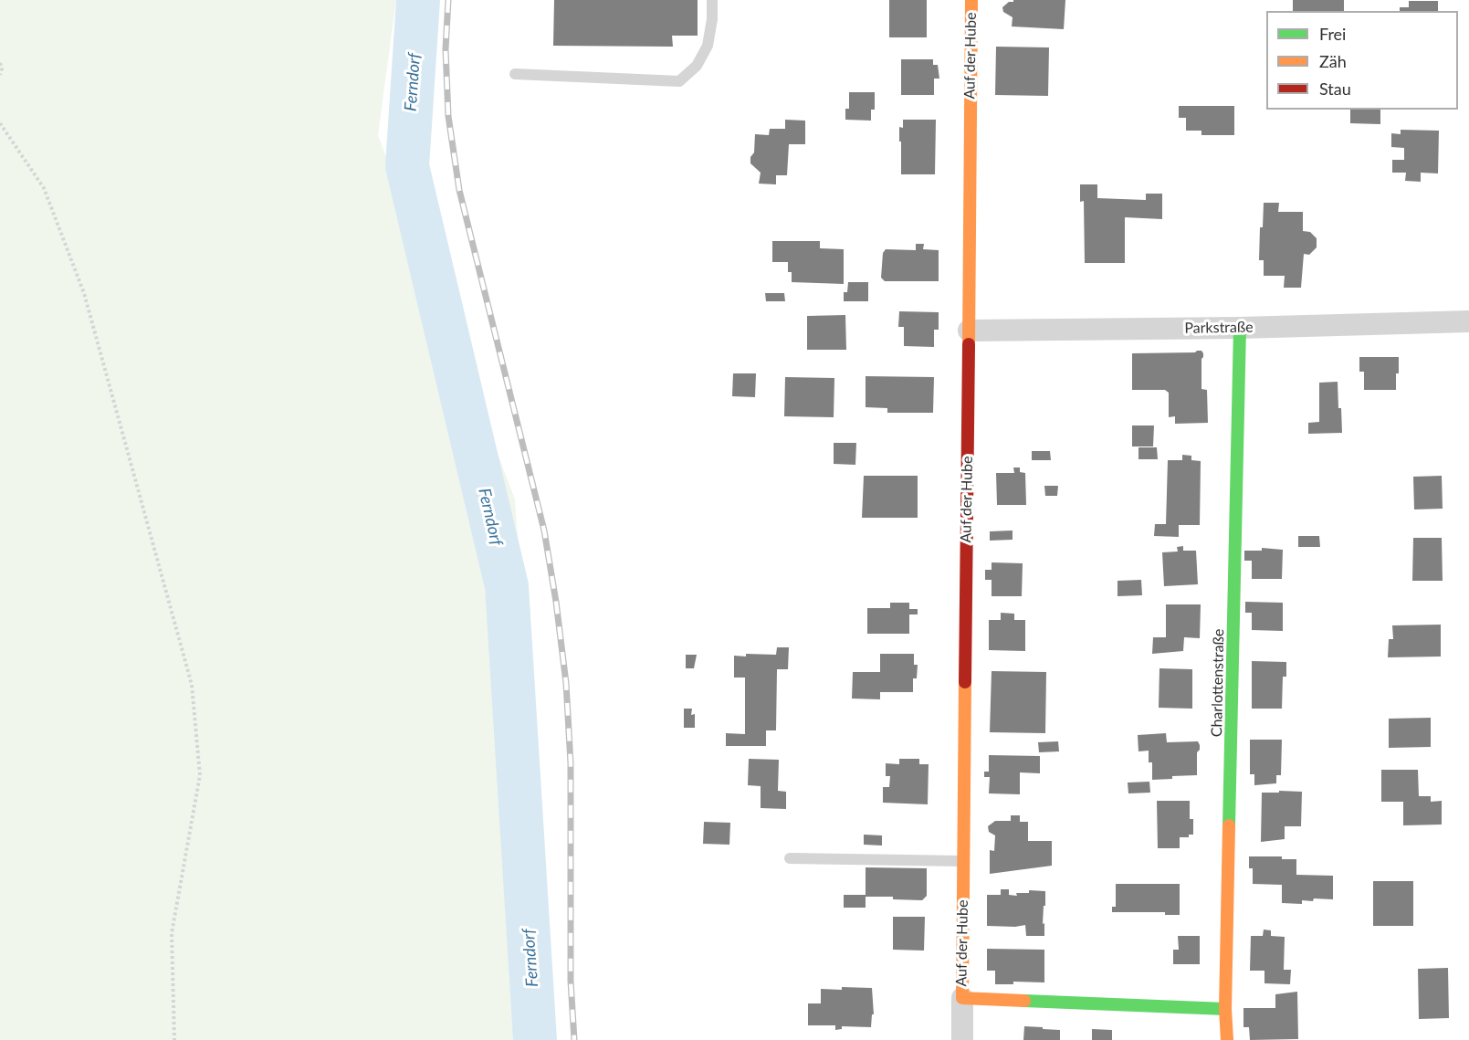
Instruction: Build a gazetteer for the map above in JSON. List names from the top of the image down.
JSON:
{
  "streets": {
    "street": ["Auf der Hube", "Parkstraße", "Charlottenstraße"]
  },
  "crossings": [
    ["Auf der Hube", "Parkstraße"],
    ["Auf der Hube", "Charlottenstraße"],
    ["Parkstraße", "Charlottenstraße"]
  ],
  "water": ["Ferndorf"],
  "legend": ["Frei", "Zäh", "Stau"]
}
